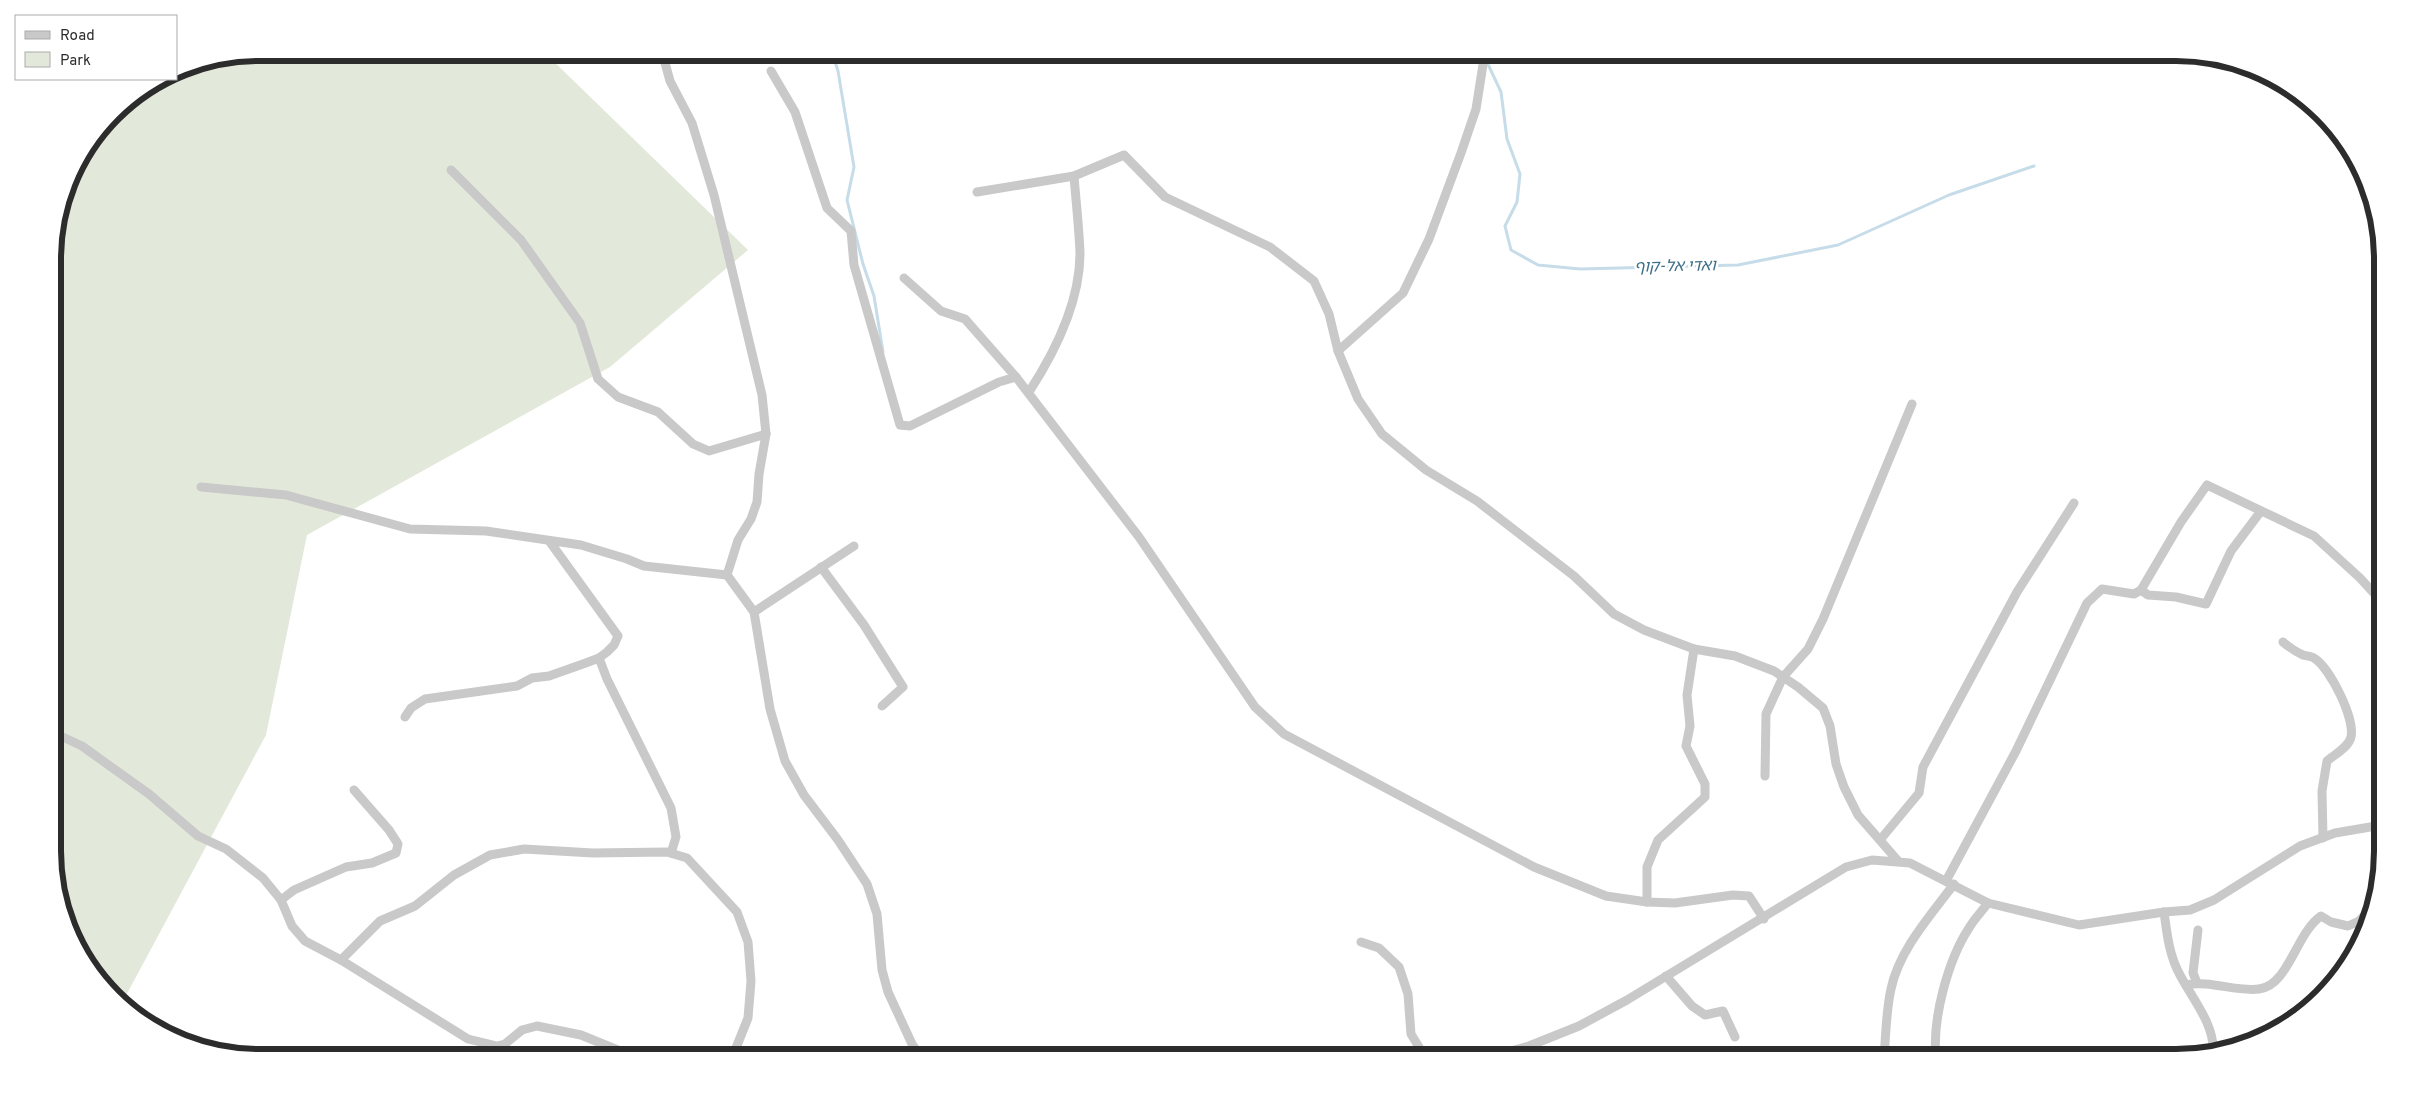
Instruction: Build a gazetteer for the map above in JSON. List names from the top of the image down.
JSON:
{
  "water": ["ואדי אל-קוף"],
  "legend": ["Road", "Park"]
}
